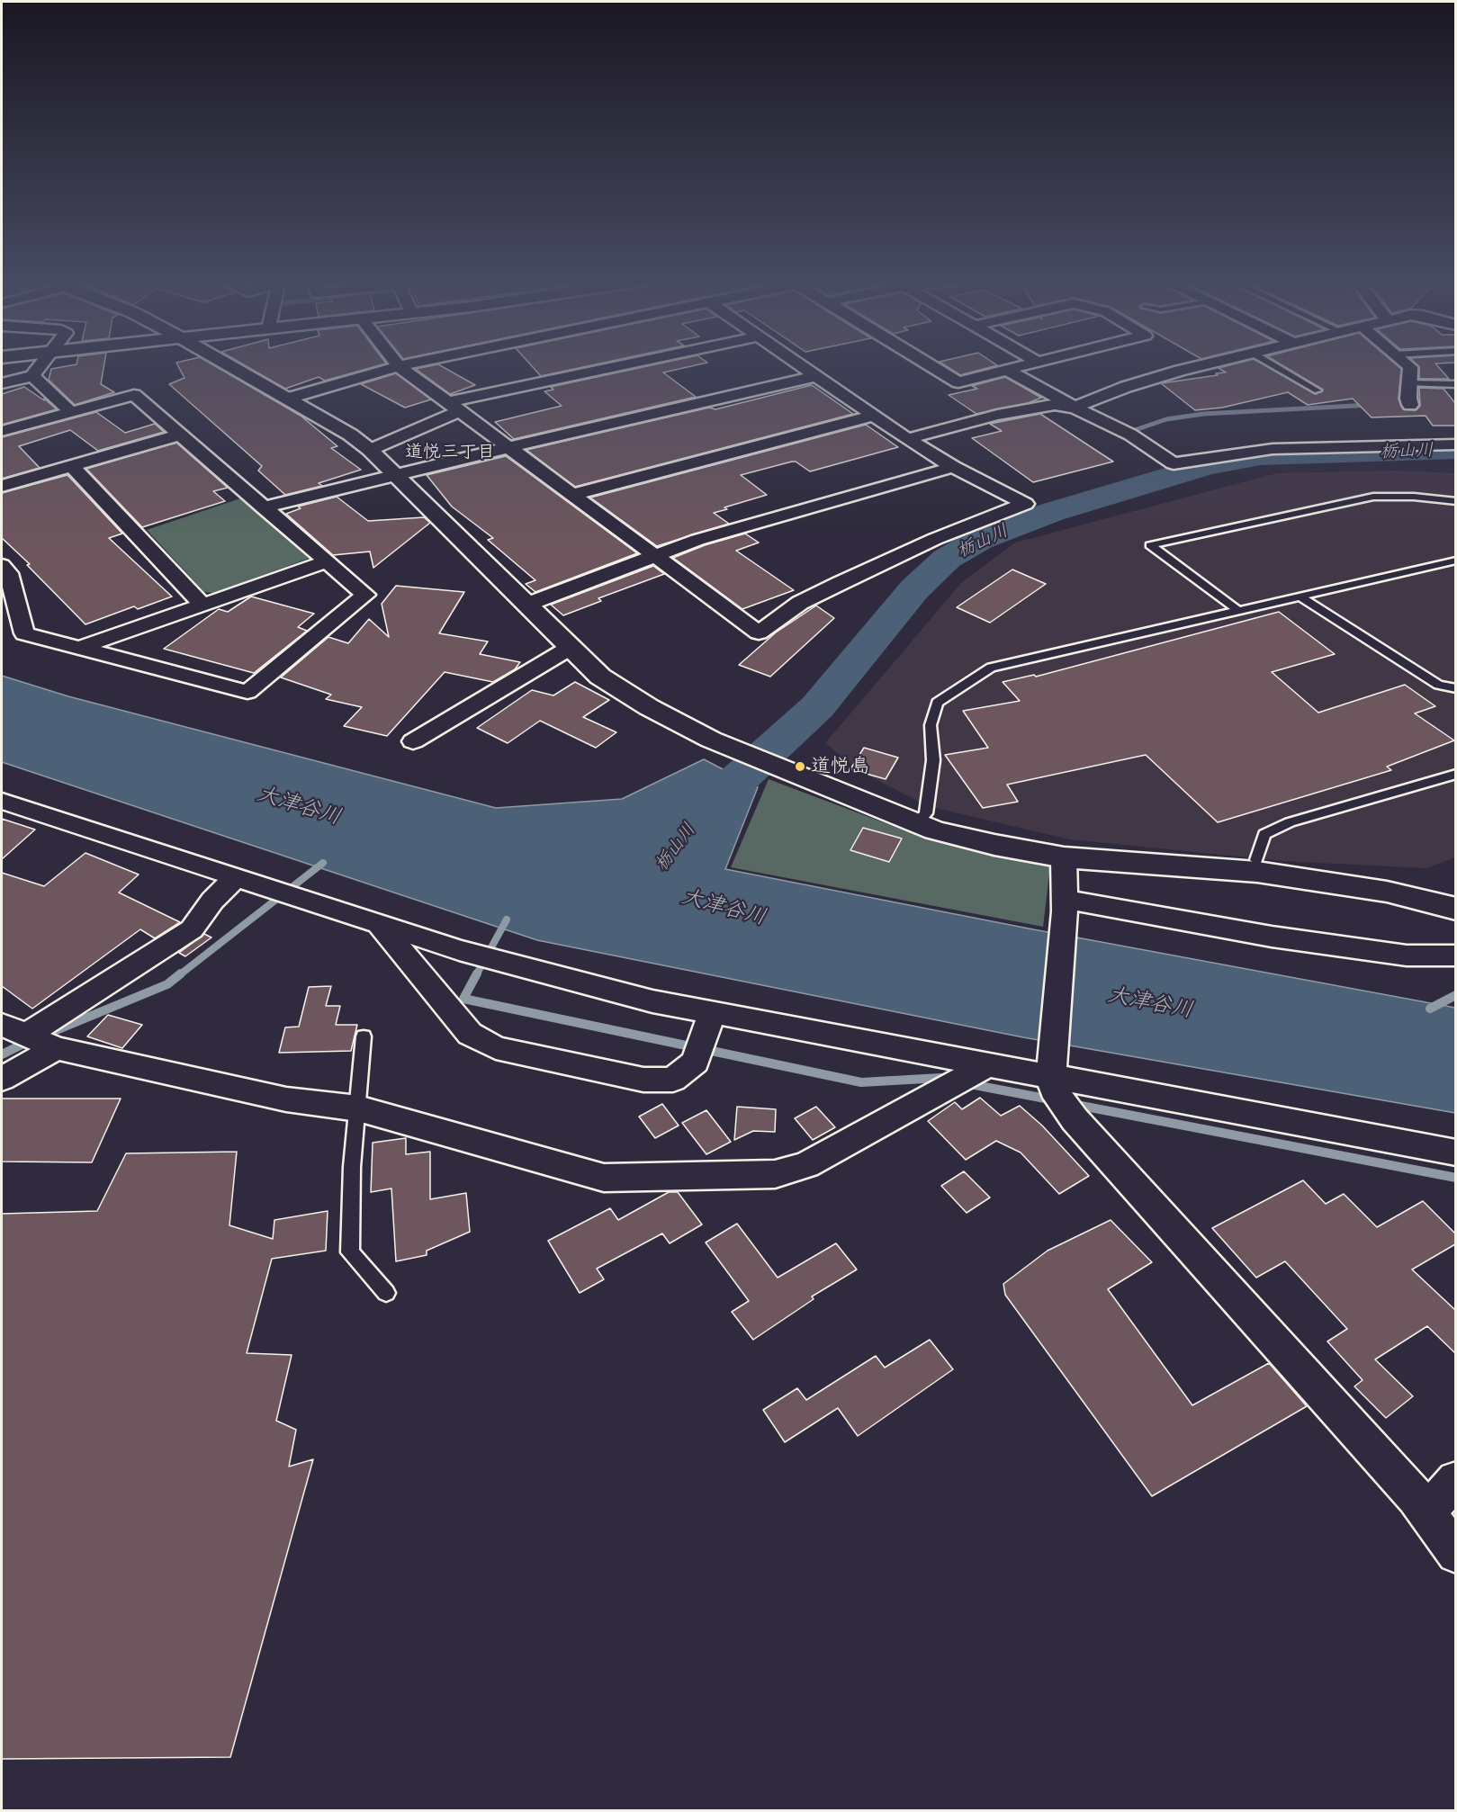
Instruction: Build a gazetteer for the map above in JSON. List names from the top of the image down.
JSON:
{
  "districts": ["道悦三丁目"],
  "water": ["栃山川", "大津谷川"],
  "places": ["道悦島"]
}
